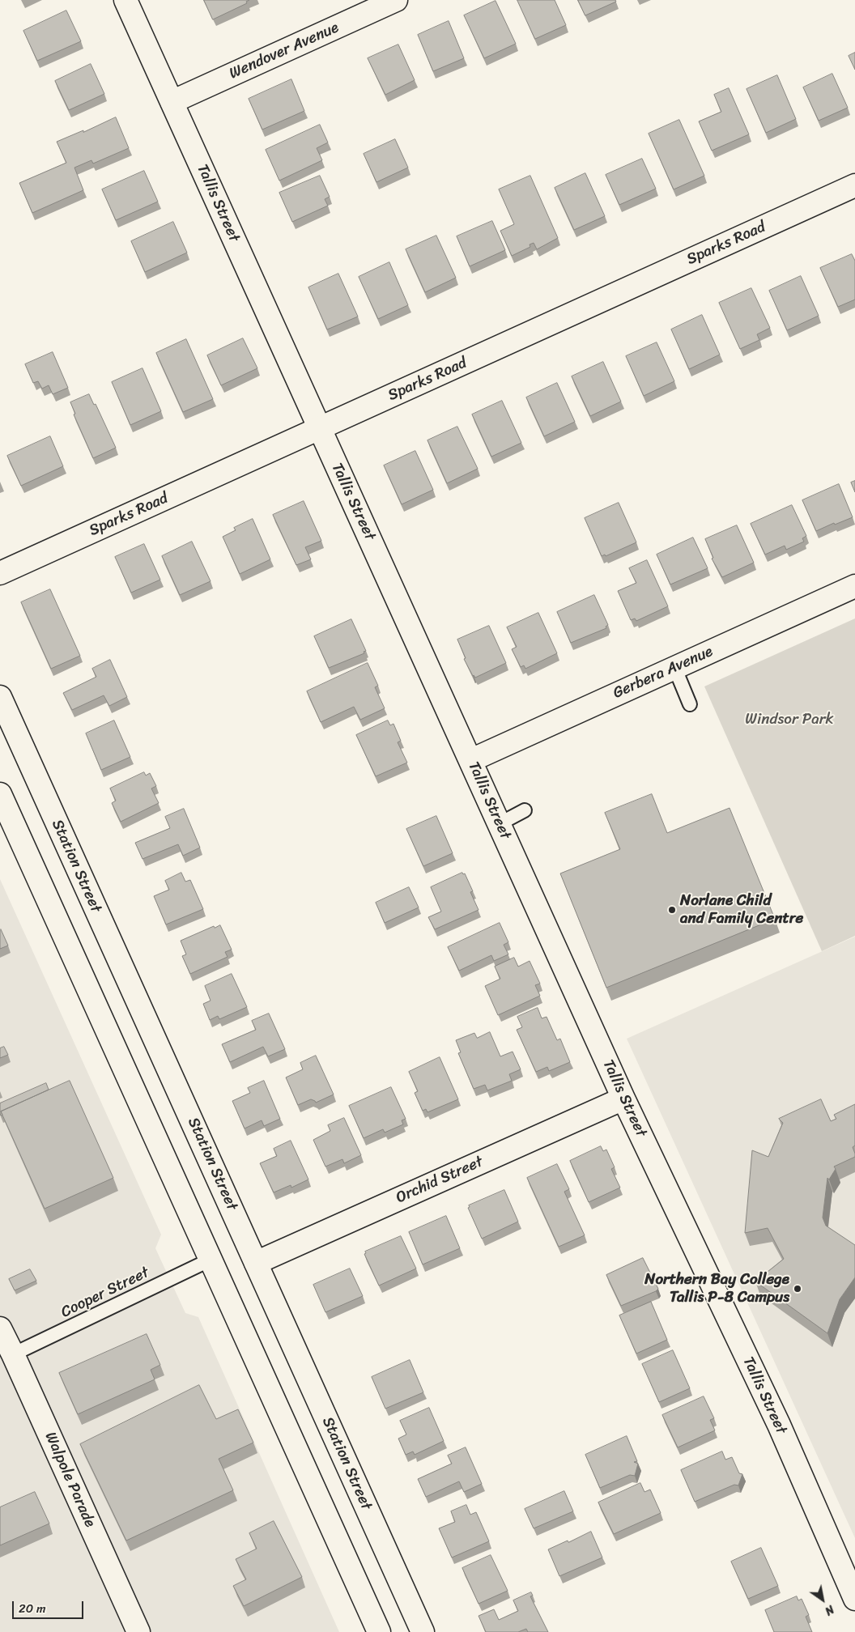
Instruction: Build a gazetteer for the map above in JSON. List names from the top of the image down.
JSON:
{
  "streets": {
    "street": [
      "Wendover Avenue",
      "Tallis Street",
      "Sparks Road",
      "Gerbera Avenue",
      "Station Street",
      "Orchid Street",
      "Walpole Parade"
    ],
    "lane": ["Cooper Street"]
  },
  "crossings": [
    ["Wendover Avenue", "Tallis Street"],
    ["Tallis Street", "Sparks Road"],
    ["Tallis Street", "Gerbera Avenue"],
    ["Tallis Street", "Orchid Street"],
    ["Station Street", "Orchid Street"],
    ["Cooper Street", "Walpole Parade"]
  ],
  "parks": ["Windsor Park"],
  "places": ["Norlane Child and Family Centre", "Northern Bay College Tallis P-8 Campus"],
  "scale_bar": "20 m",
  "north": "bottom right"
}
